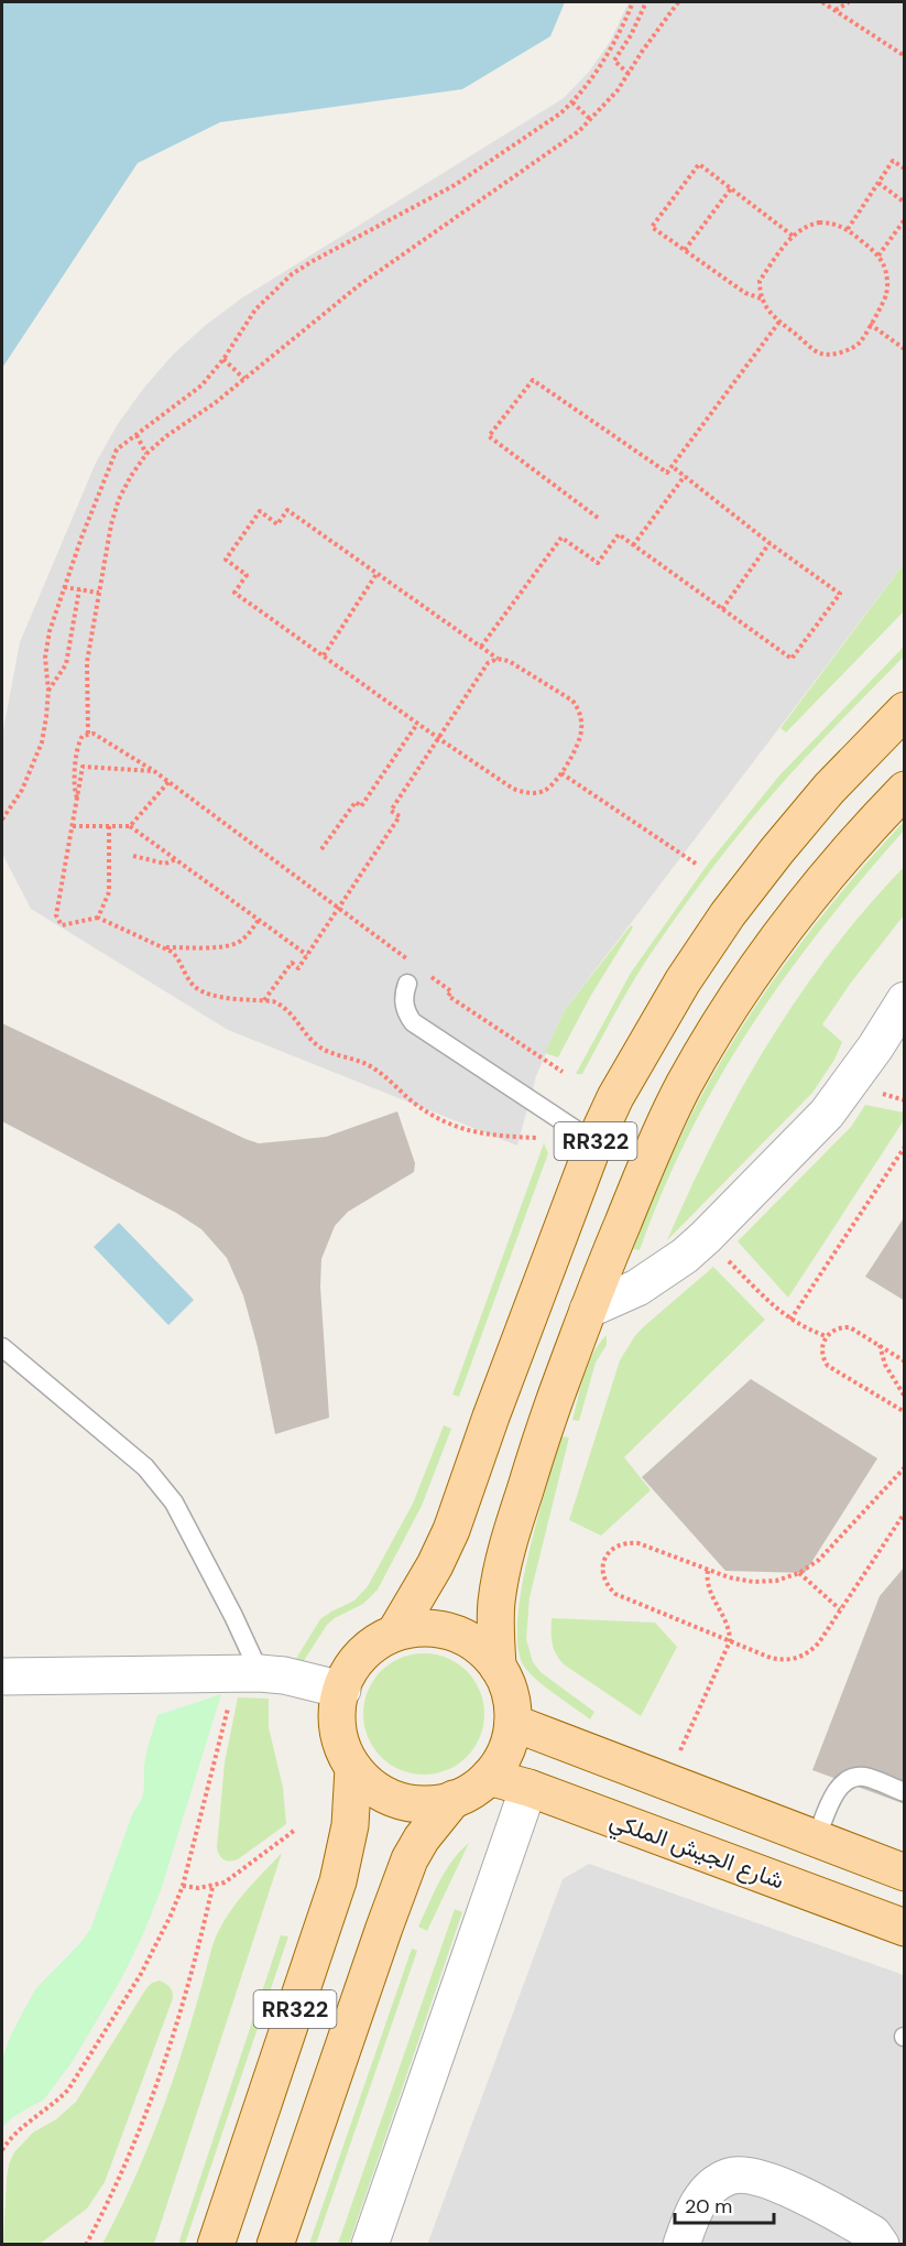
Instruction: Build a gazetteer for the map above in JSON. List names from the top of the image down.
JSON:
{
  "streets": {
    "main road": ["RR322", "شارع الجيش الملكي"]
  },
  "crossings": [
    ["RR322", "شارع الجيش الملكي"]
  ],
  "scale_bar": "20 m"
}
